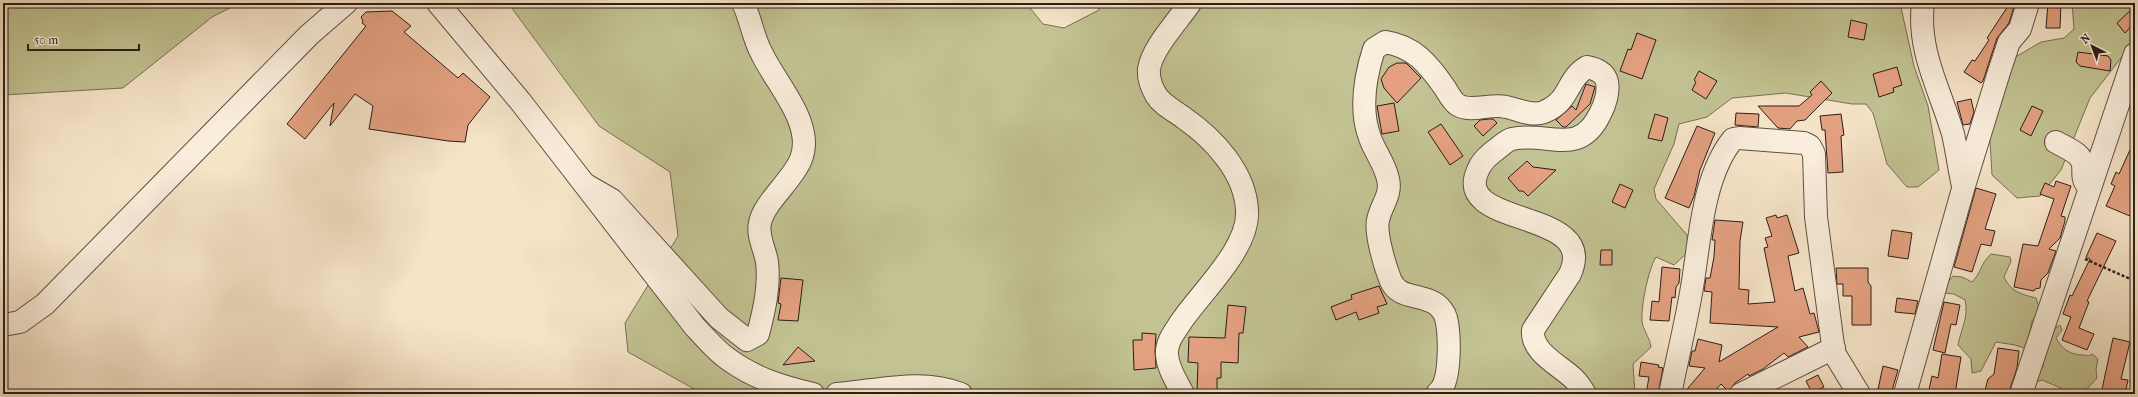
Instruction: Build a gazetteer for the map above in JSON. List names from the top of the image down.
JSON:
{
  "scale_bar": "50 m",
  "north": "top left"
}
